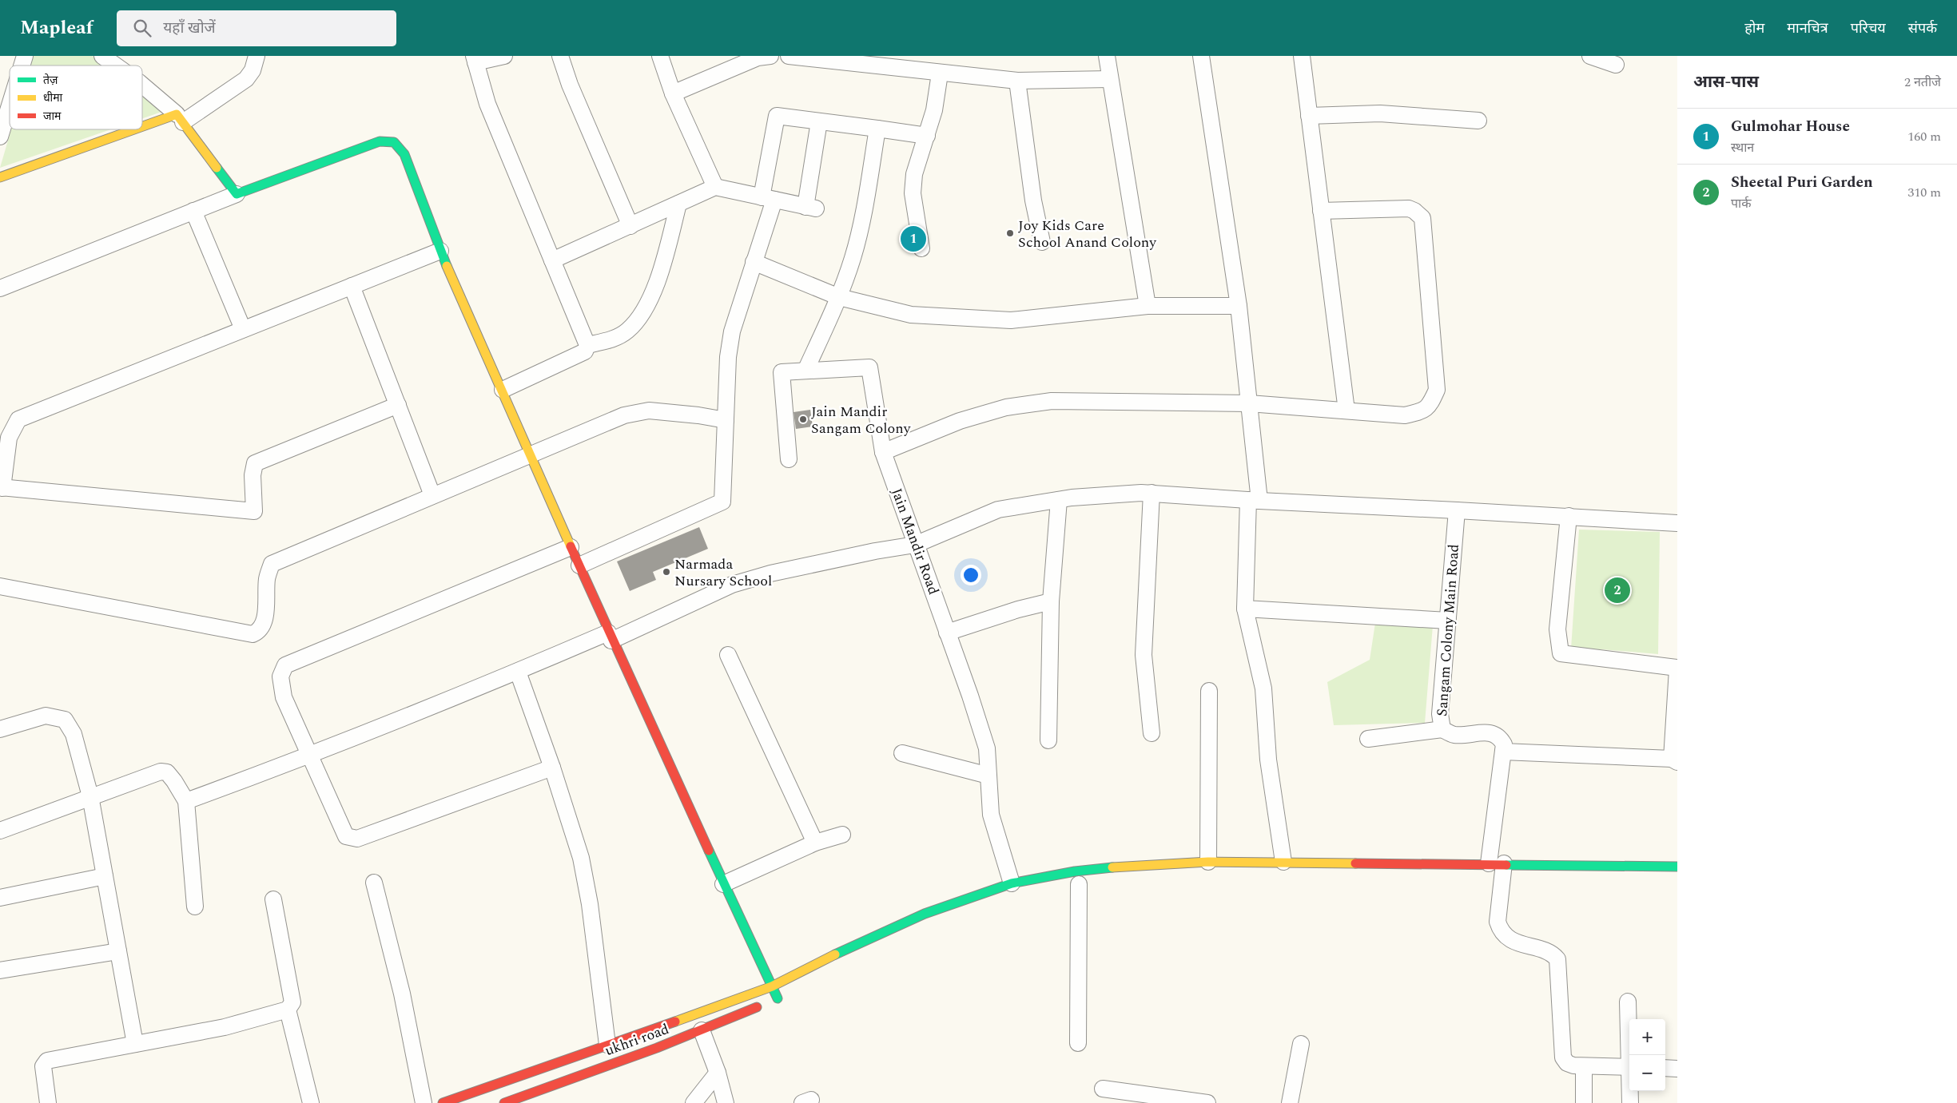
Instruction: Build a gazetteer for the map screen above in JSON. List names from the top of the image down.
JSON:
{
  "streets": {
    "street": ["Jain Mandir Road", "Sangam Colony Main Road", "ukhri road"]
  },
  "places": ["Joy Kids Care School Anand Colony", "Jain Mandir Sangam Colony", "Narmada Nursary School"],
  "legend": ["तेज़", "धीमा", "जाम"],
  "page": {
    "header": "Mapleaf",
    "search": "यहाँ खोजें",
    "nav": [
      "होम",
      "मानचित्र",
      "परिचय",
      "संपर्क"
    ],
    "heading": ["आस-पास", "2 नतीजे"],
    "list": [
      {
        "mark": "1",
        "name": "Gulmohar House",
        "note": "स्थान",
        "value": "160 m"
      },
      {
        "mark": "2",
        "name": "Sheetal Puri Garden",
        "note": "पार्क",
        "value": "310 m"
      }
    ],
    "pins": ["1", "2"],
    "map_buttons": ["+", "−"]
  }
}
